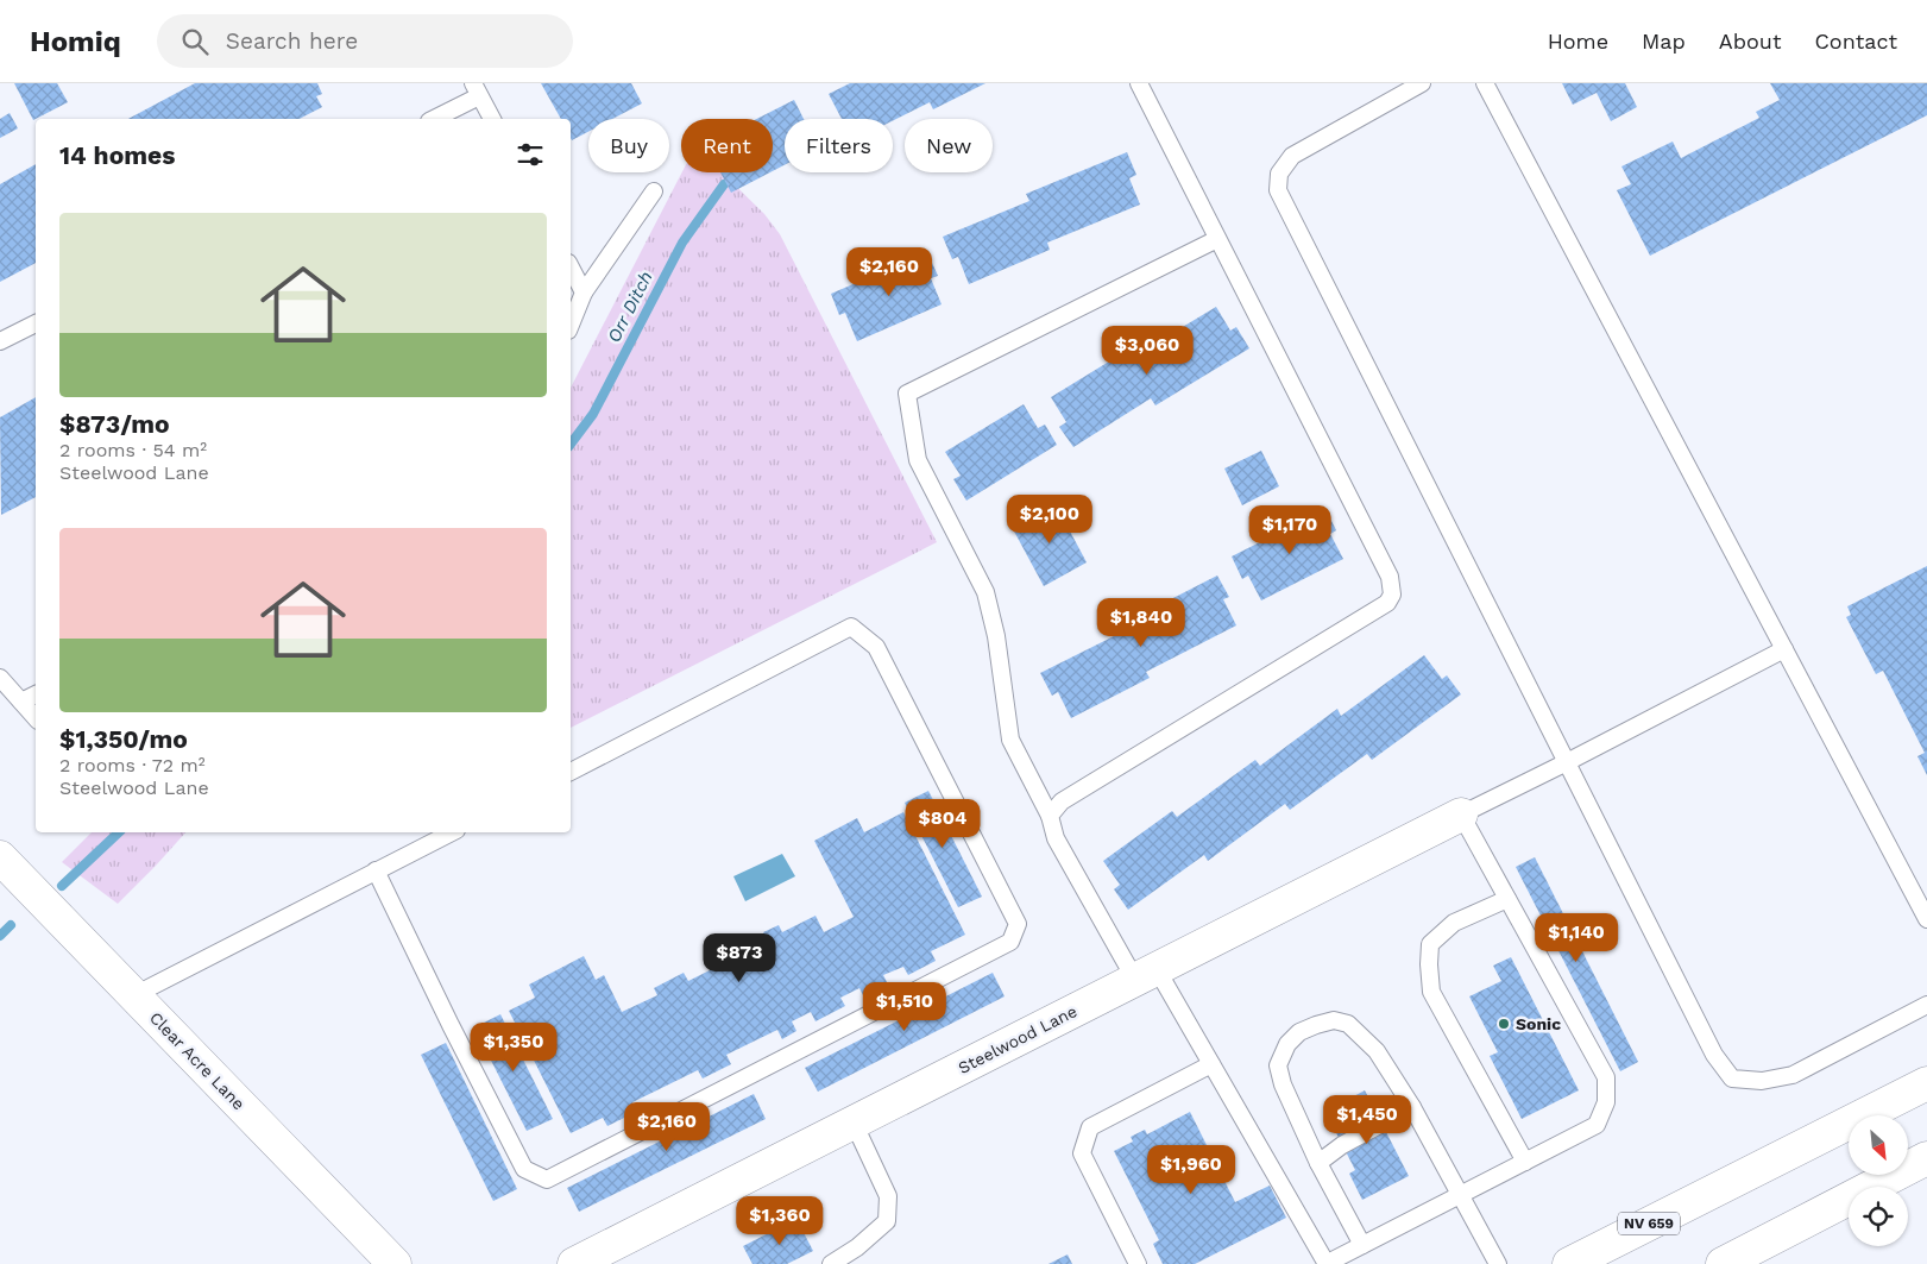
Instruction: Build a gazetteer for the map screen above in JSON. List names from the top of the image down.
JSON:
{
  "streets": {
    "street": ["Steelwood Lane", "Clear Acre Lane", "NV 659"]
  },
  "water": ["Orr Ditch"],
  "places": ["Sonic"],
  "north": "bottom right",
  "page": {
    "header": "Homiq",
    "search": "Search here",
    "nav": [
      "Home",
      "Map",
      "About",
      "Contact"
    ],
    "chip": [
      "Buy",
      "Rent",
      "Filters",
      "New"
    ],
    "heading": "14 homes",
    "list": [
      {
        "name": "$873/mo",
        "note": "2 rooms · 54 m² · Steelwood Lane"
      },
      {
        "name": "$1,350/mo",
        "note": "2 rooms · 72 m² · Steelwood Lane"
      }
    ],
    "price": [
      "$2,160",
      "$3,060",
      "$2,100",
      "$1,170",
      "$1,840",
      "$804",
      "$1,140",
      "$873",
      "$1,510",
      "$1,350",
      "$1,450",
      "$2,160",
      "$1,960",
      "$1,360"
    ]
  }
}
